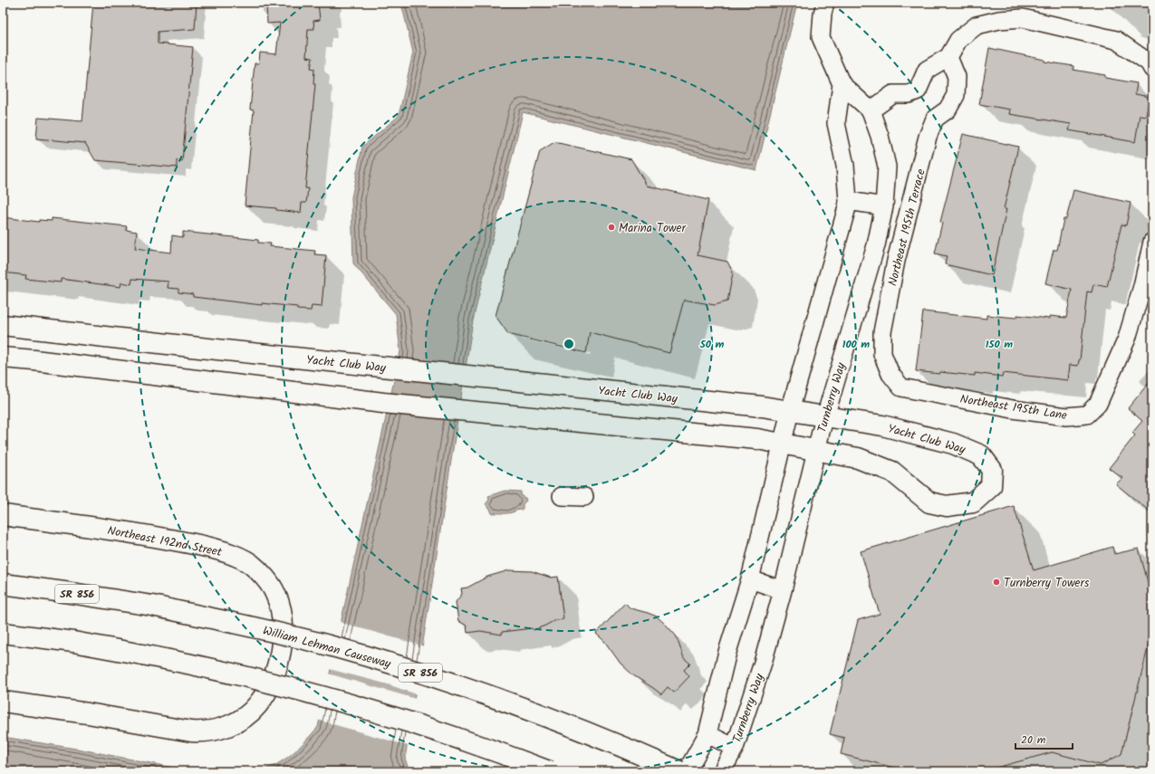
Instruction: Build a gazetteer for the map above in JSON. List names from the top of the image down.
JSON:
{
  "streets": {
    "main road": [
      "Yacht Club Way",
      "Northeast 192nd Street",
      "SR 856",
      "William Lehman Causeway"
    ],
    "street": ["Northeast 195th Terrace", "Turnberry Way", "Northeast 195th Lane"]
  },
  "crossings": [
    ["Northeast 195th Terrace", "Northeast 195th Lane"],
    ["Yacht Club Way", "Turnberry Way"]
  ],
  "places": ["Marina Tower", "Turnberry Towers"],
  "scale_bar": "20 m",
  "rings": ["50 m", "100 m", "150 m"]
}
